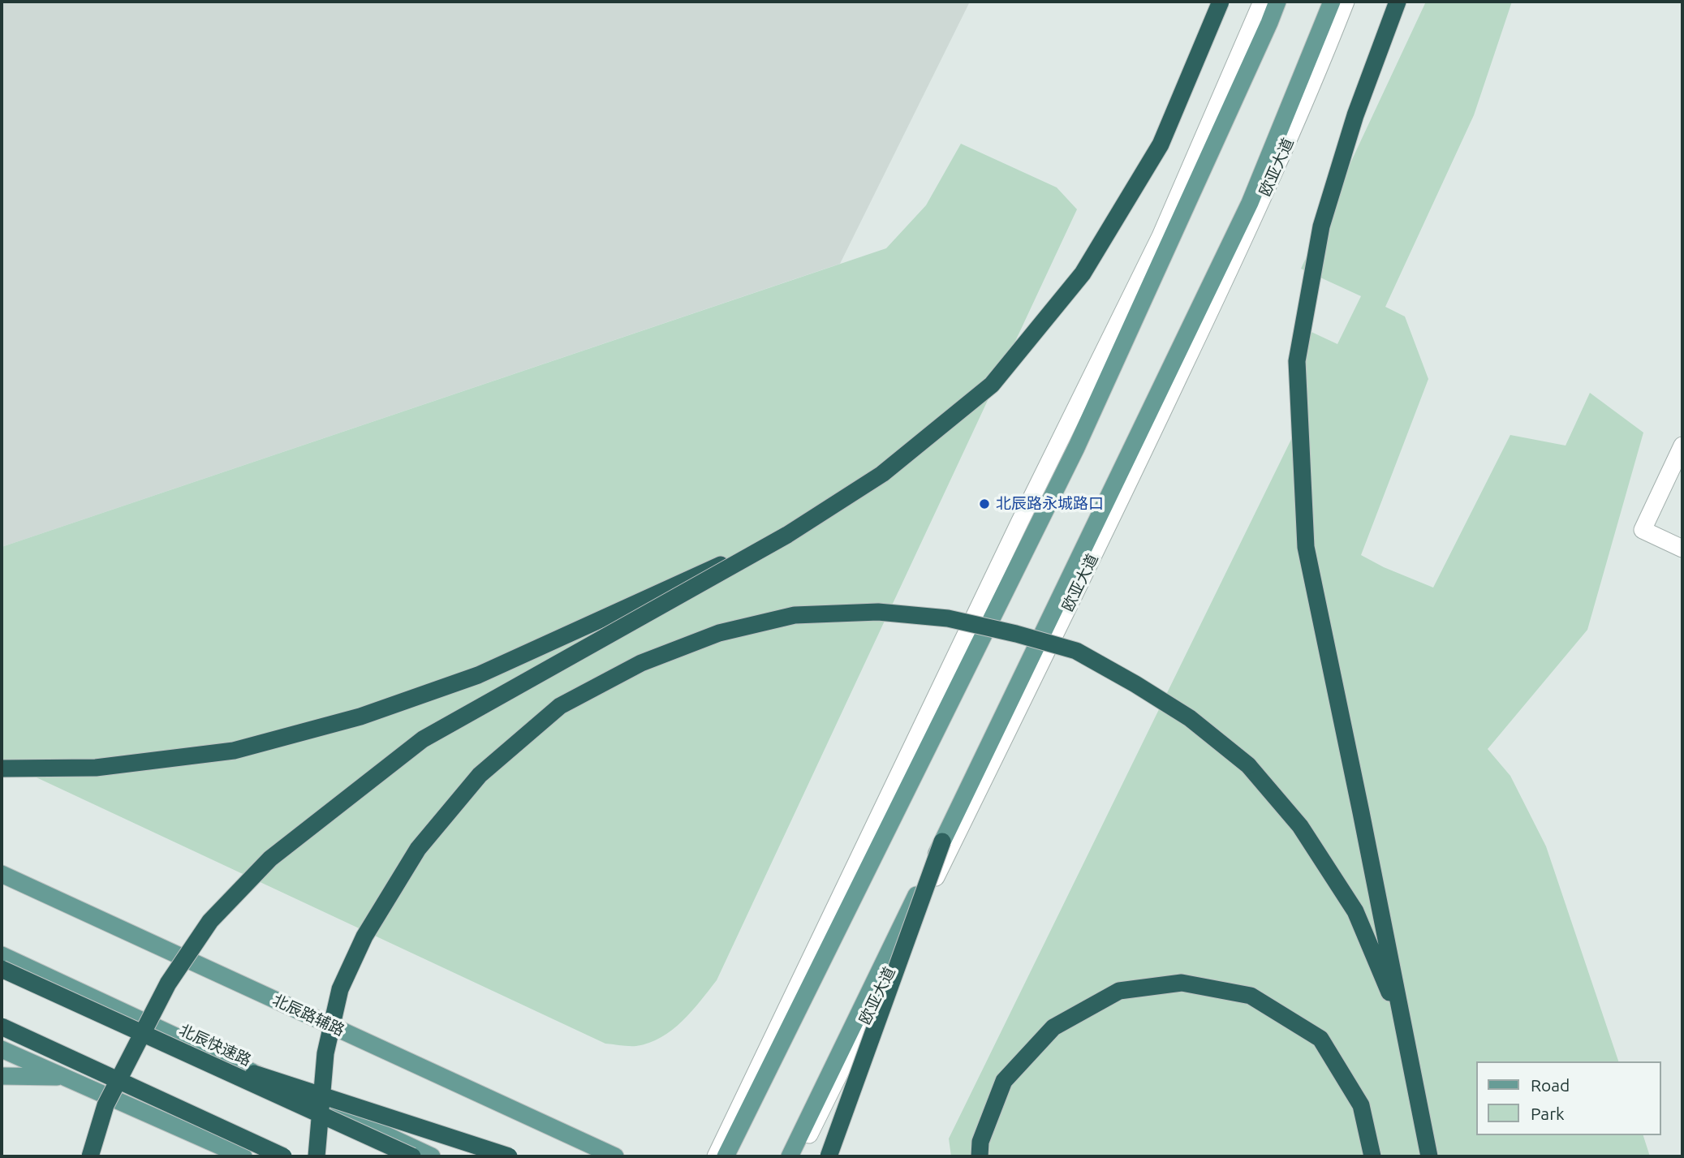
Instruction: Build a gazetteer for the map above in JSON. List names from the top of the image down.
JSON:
{
  "streets": {
    "highway": ["北辰快速路"],
    "main road": ["北辰路辅路"],
    "street": ["欧亚大道"]
  },
  "places": ["北辰路永城路口"],
  "legend": ["Road", "Park"]
}
